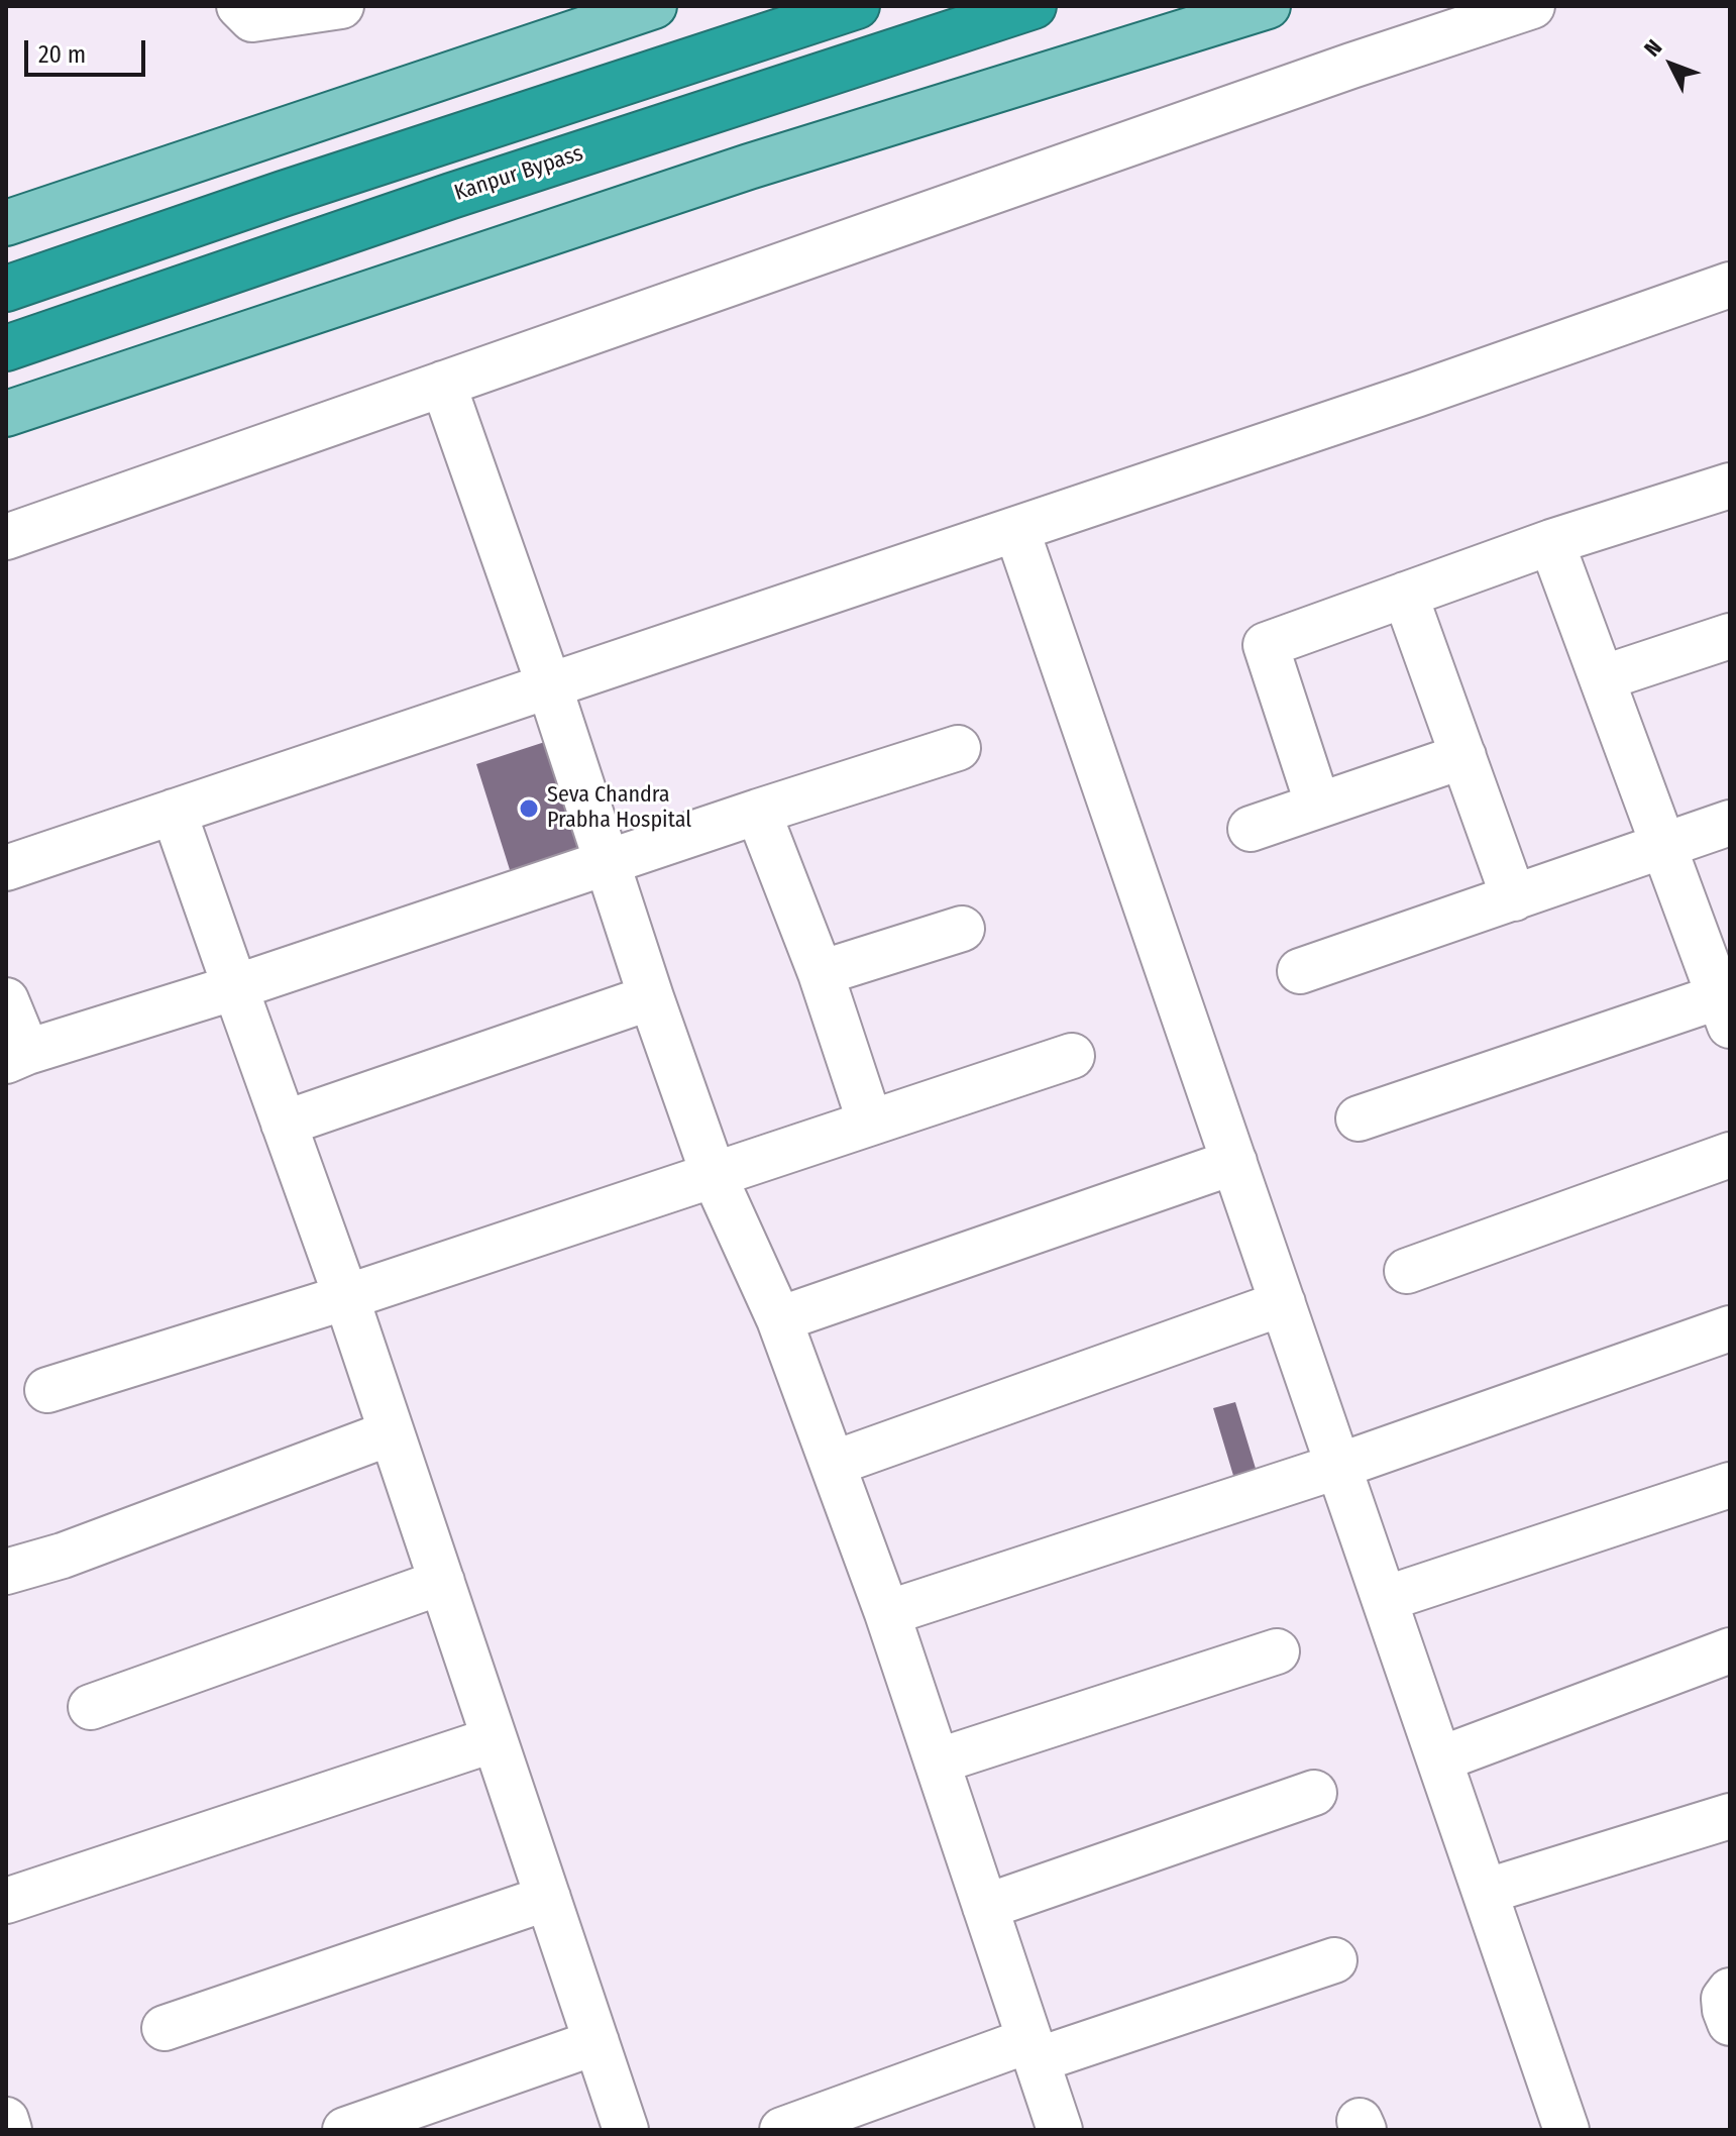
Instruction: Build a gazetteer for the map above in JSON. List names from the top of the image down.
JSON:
{
  "streets": {
    "highway": ["Kanpur Bypass"]
  },
  "places": ["Seva Chandra Prabha Hospital"],
  "scale_bar": "20 m",
  "north": "top left"
}
